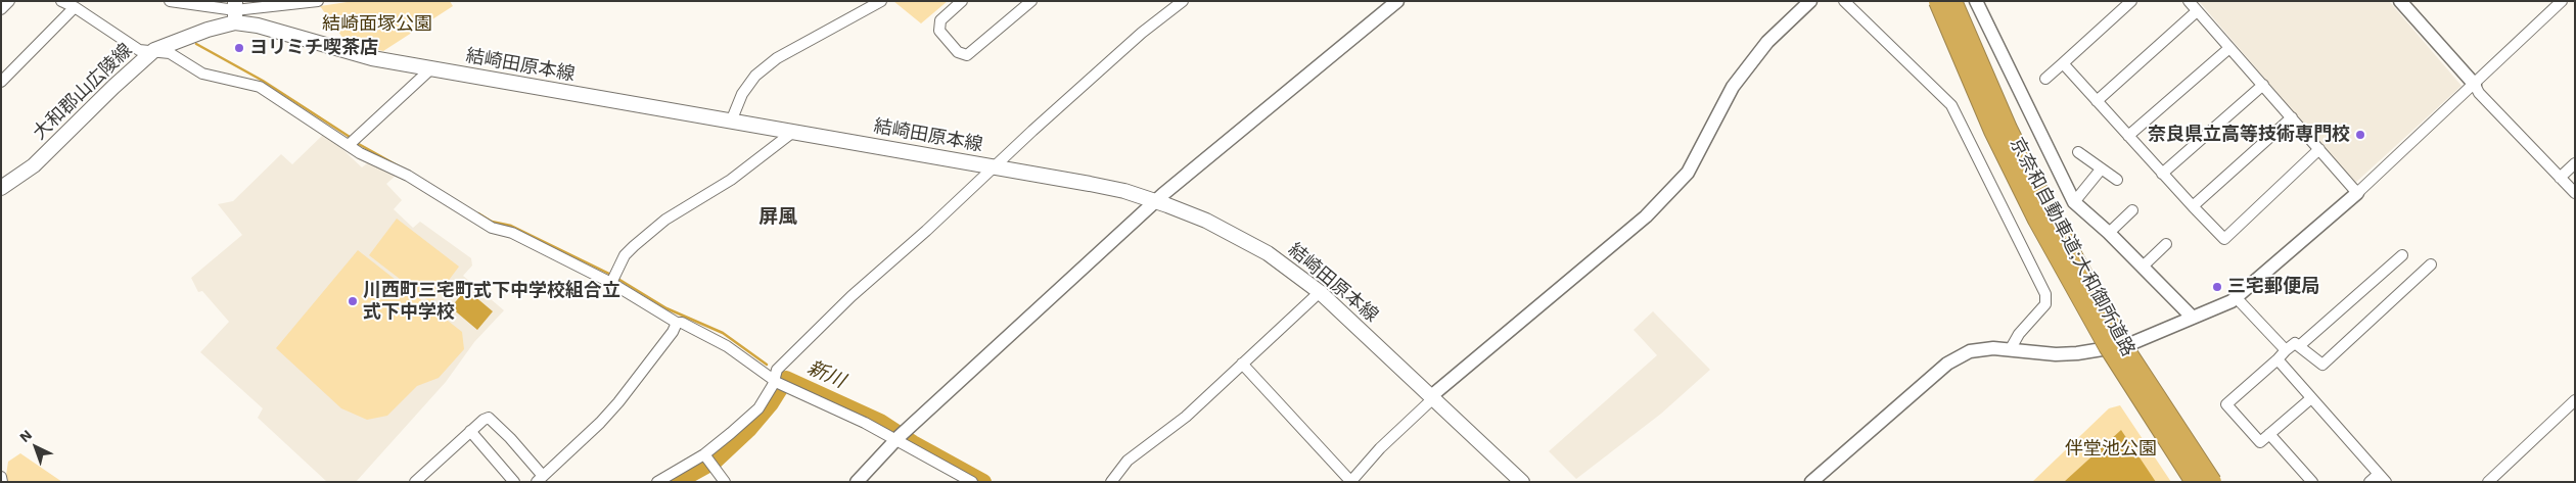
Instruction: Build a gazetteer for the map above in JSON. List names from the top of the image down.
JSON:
{
  "streets": {
    "highway": ["京奈和自動車道;大和御所道路"],
    "main road": ["結崎田原本線", "大和郡山広陵線"]
  },
  "crossings": [
    ["結崎田原本線", "大和郡山広陵線"]
  ],
  "districts": ["屏風"],
  "water": ["新川"],
  "parks": ["結崎面塚公園", "伴堂池公園"],
  "places": [
    "ヨリミチ喫茶店",
    "奈良県立高等技術専門校",
    "三宅郵便局",
    "川西町三宅町式下中学校組合立 式下中学校"
  ],
  "north": "top left"
}
